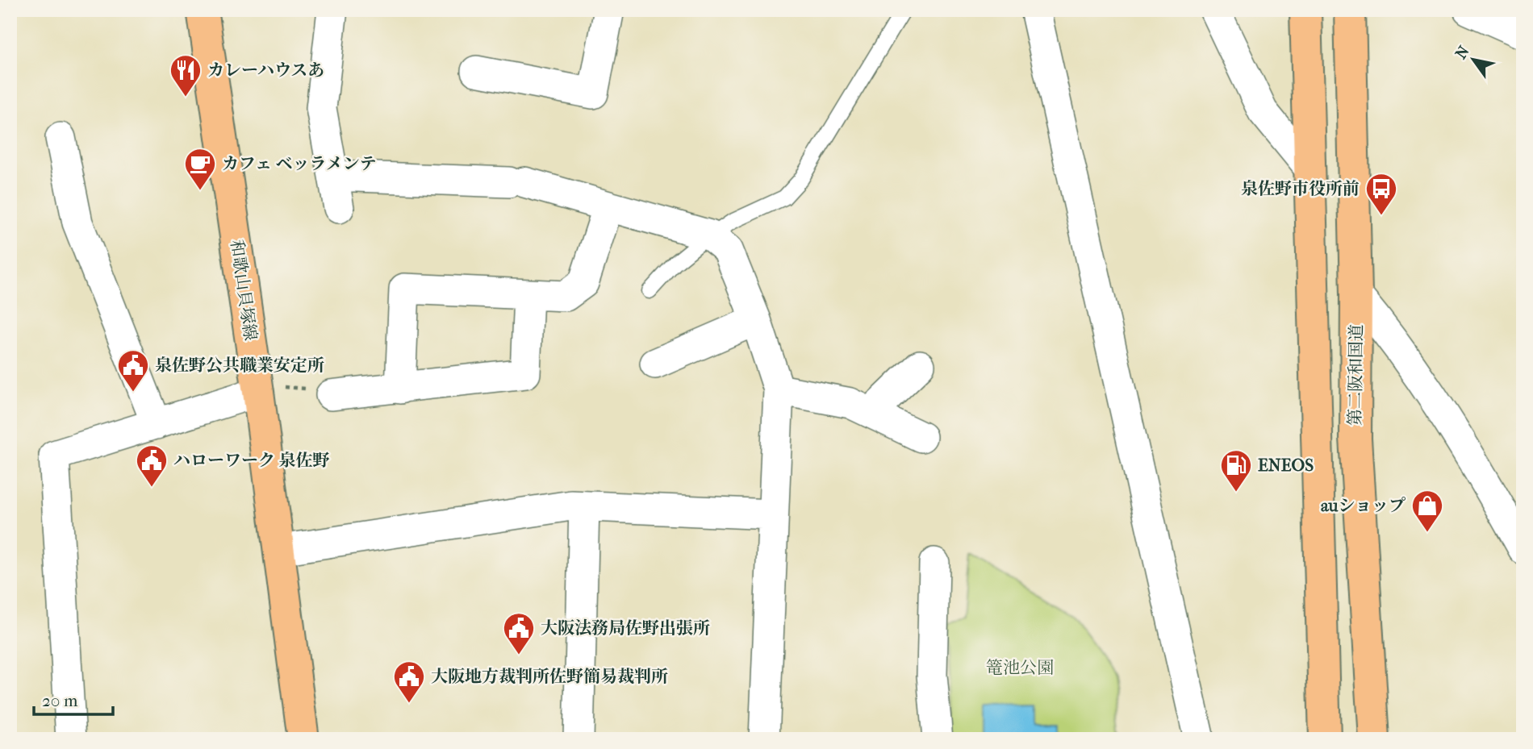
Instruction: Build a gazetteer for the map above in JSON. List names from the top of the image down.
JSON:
{
  "streets": {
    "main road": ["和歌山貝塚線", "第二阪和国道"]
  },
  "parks": ["篭池公園"],
  "places": {
    "restaurant": ["カレーハウスあ"],
    "cafe": ["カフェ ベッラメンテ"],
    "bus stop": ["泉佐野市役所前"],
    "public building": [
      "泉佐野公共職業安定所",
      "ハローワーク 泉佐野",
      "大阪法務局佐野出張所",
      "大阪地方裁判所佐野簡易裁判所"
    ],
    "fuel station": ["ENEOS"],
    "shop": ["auショップ"]
  },
  "scale_bar": "20 m",
  "north": "top left"
}
